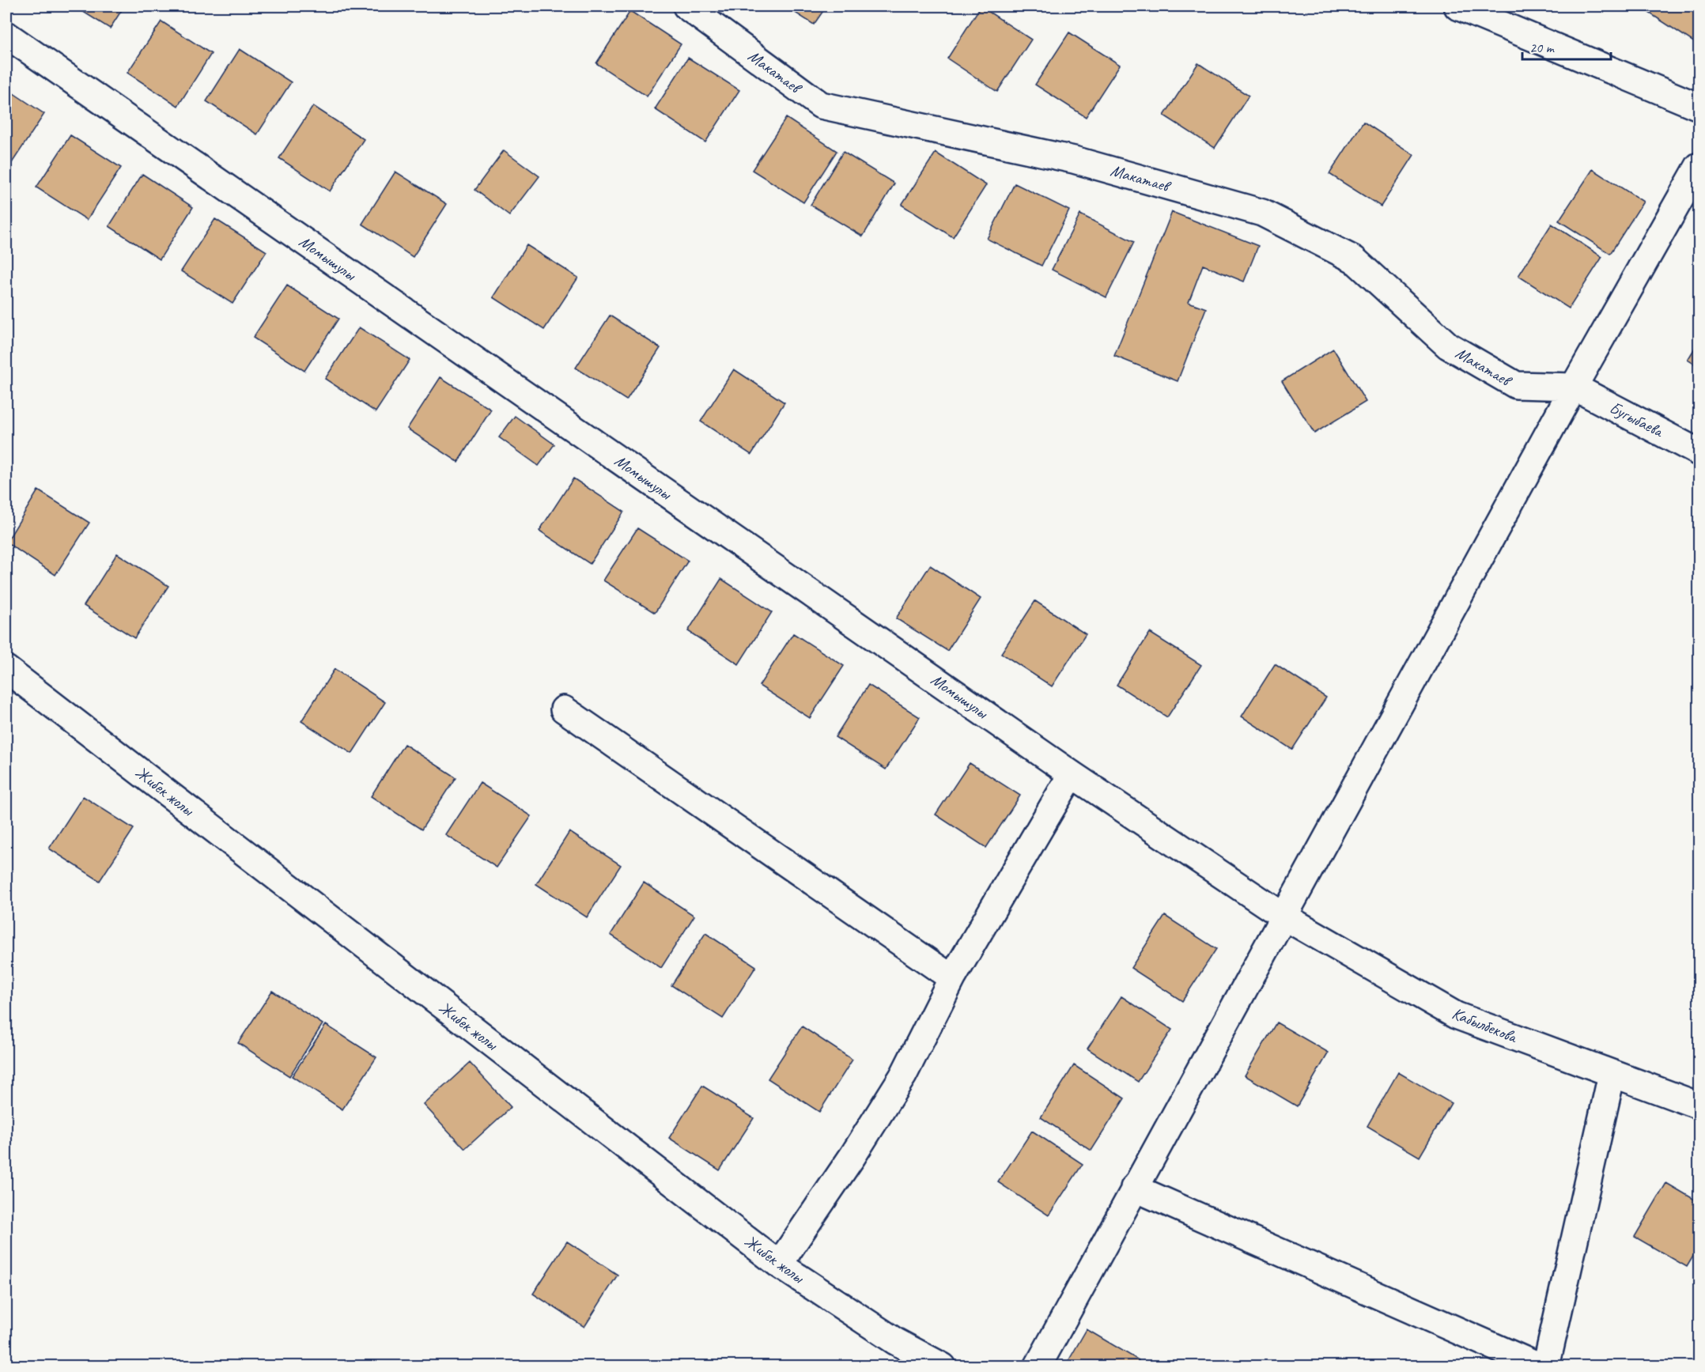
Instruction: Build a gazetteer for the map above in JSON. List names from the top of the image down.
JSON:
{
  "streets": {
    "street": [
      "Макатаев",
      "Момышулы",
      "Бугыбаева",
      "Жибек жолы",
      "Кабылбекова"
    ]
  },
  "crossings": [
    ["Макатаев", "Бугыбаева"],
    ["Момышулы", "Кабылбекова"]
  ],
  "scale_bar": "20 m"
}
